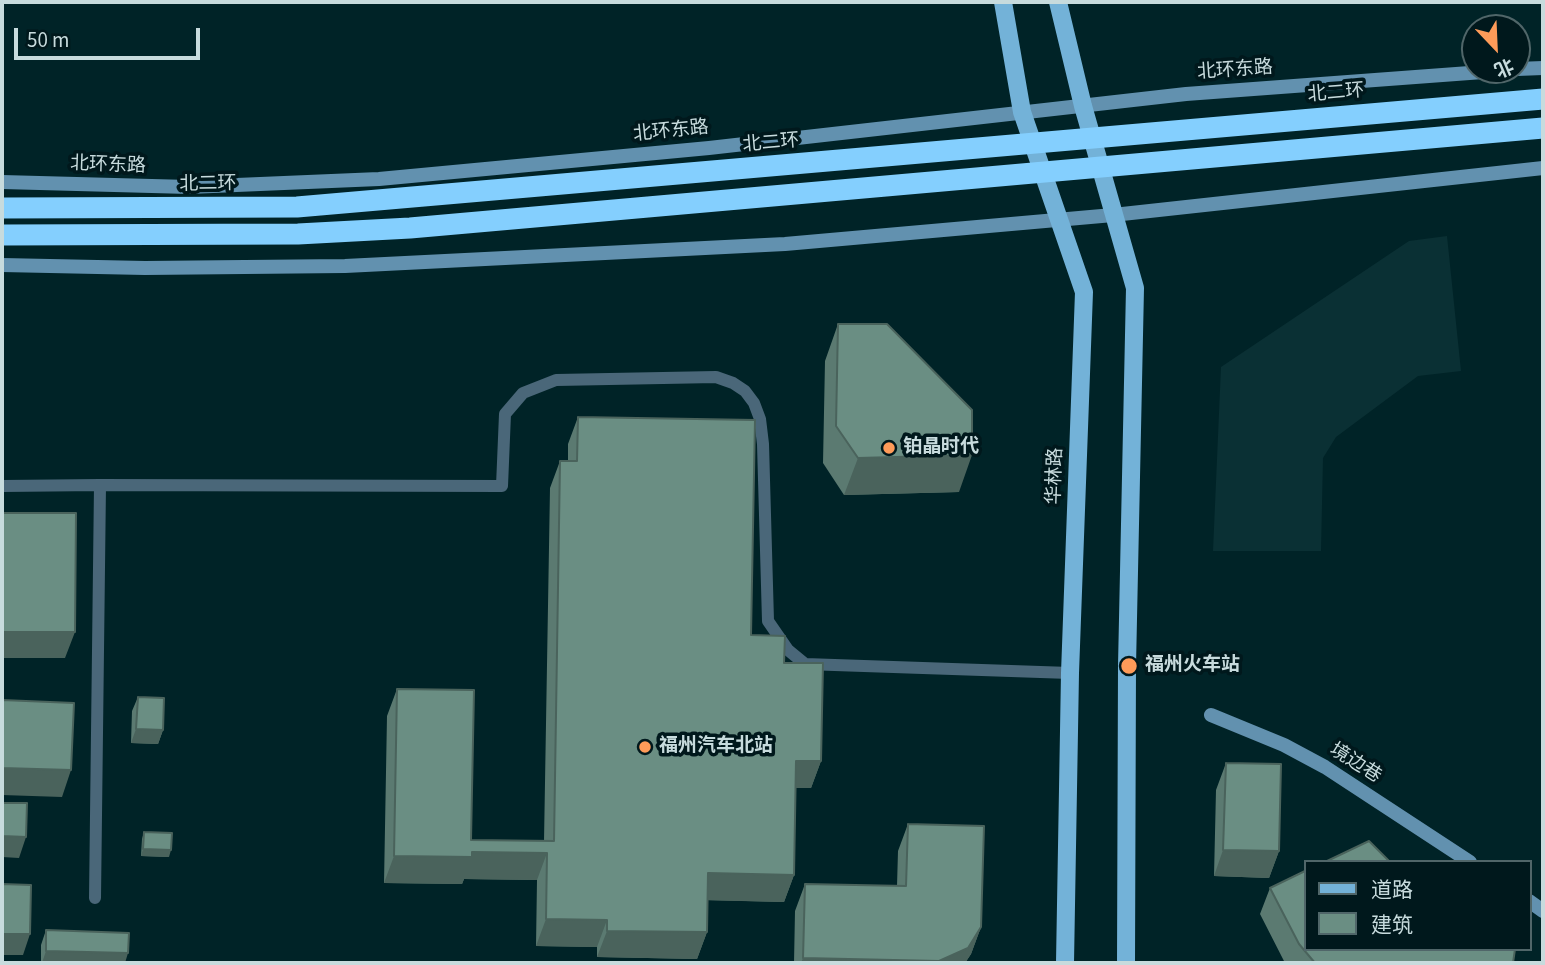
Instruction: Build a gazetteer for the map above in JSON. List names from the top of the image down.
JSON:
{
  "streets": {
    "highway": ["北二环"],
    "main road": ["北环东路", "华林路", "境边巷"]
  },
  "crossings": [
    ["北环东路", "华林路"]
  ],
  "places": ["铂晶时代", "福州火车站", "福州汽车北站"],
  "legend": ["道路", "建筑"],
  "scale_bar": "50 m",
  "north": "bottom right"
}
